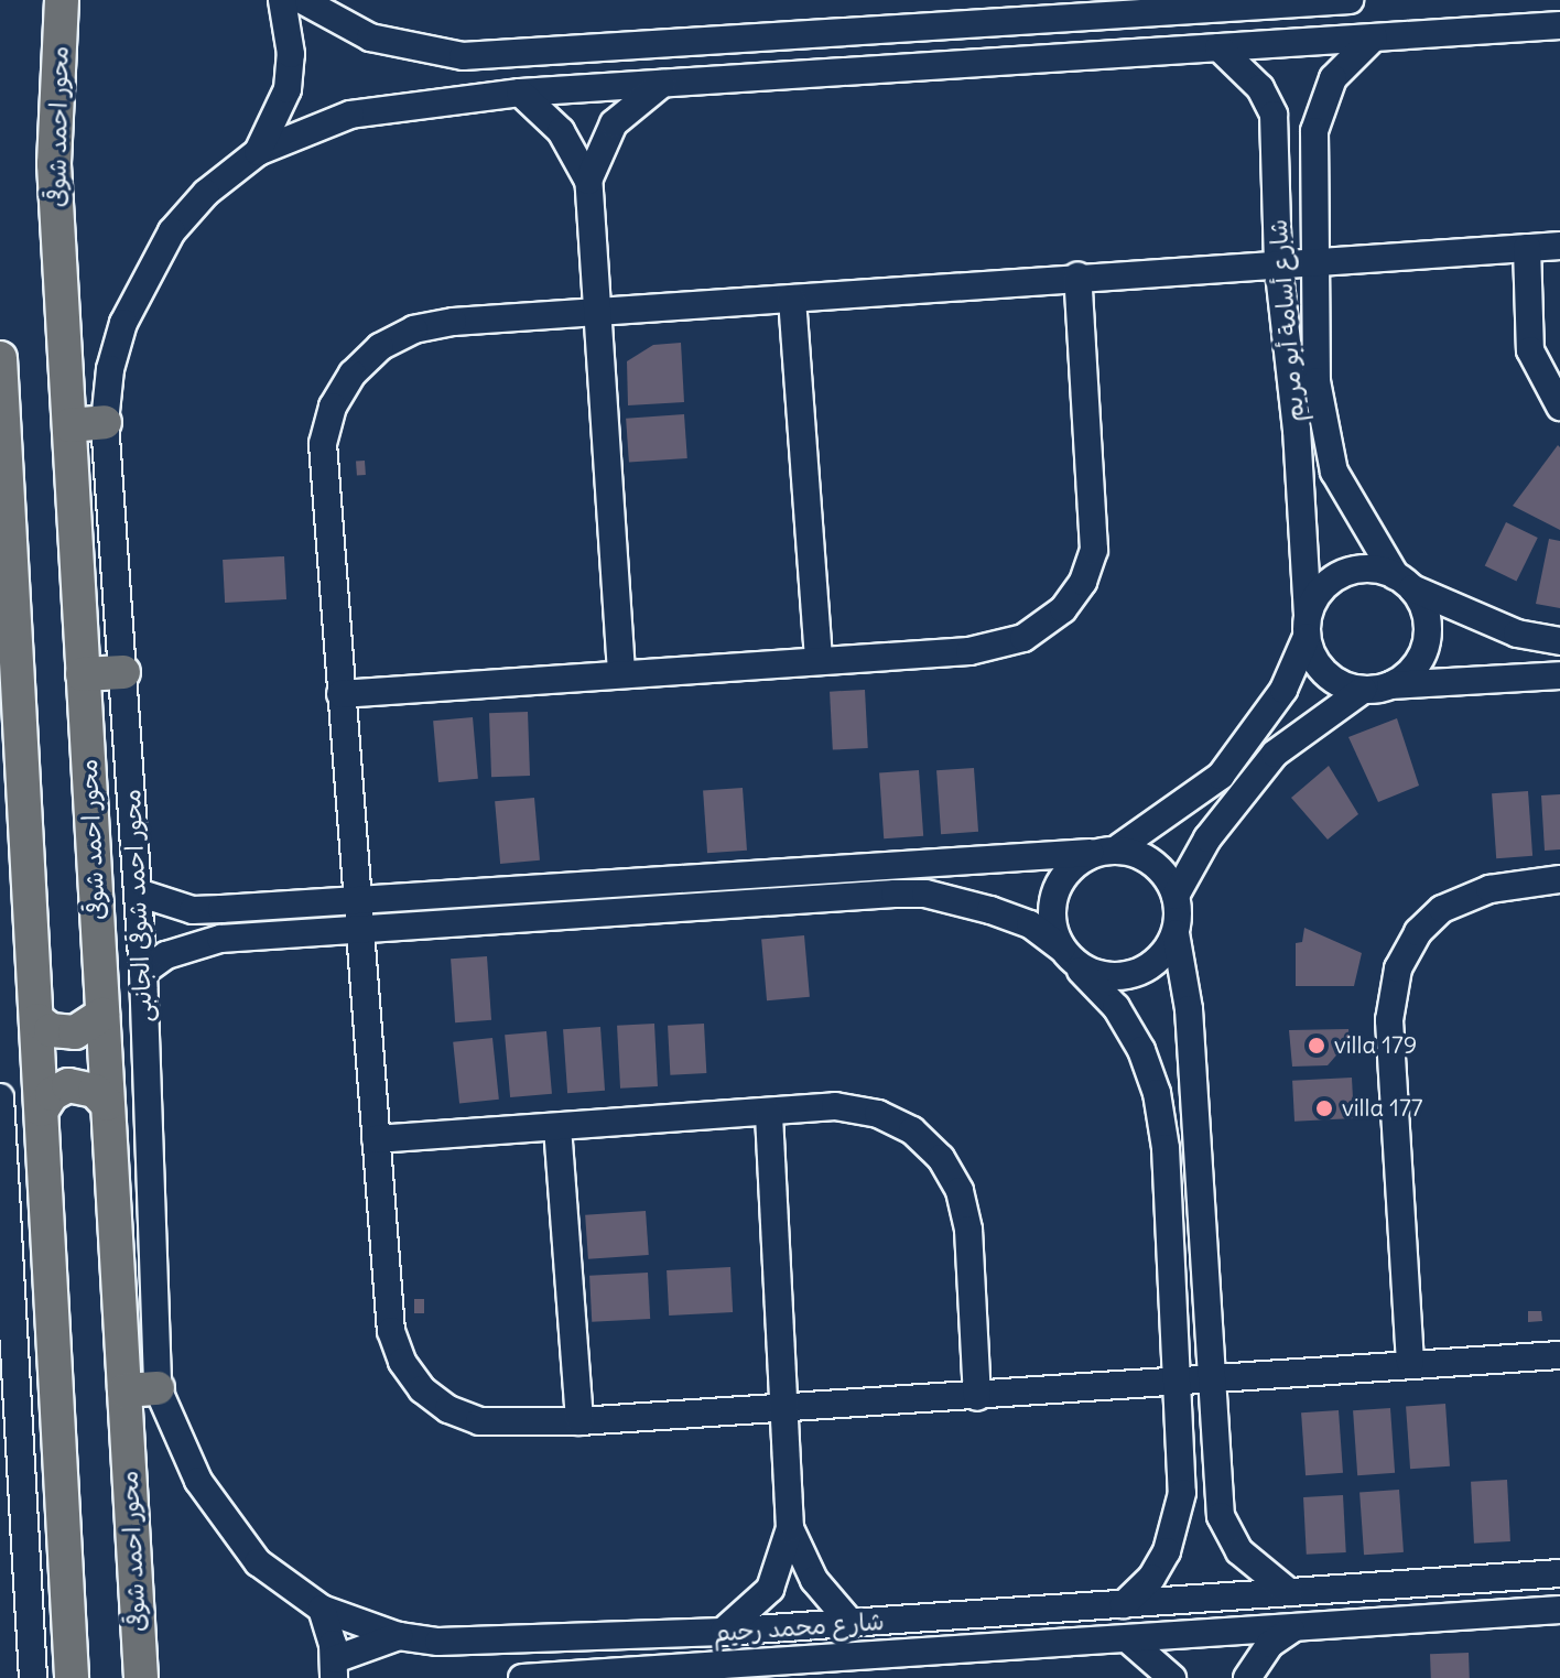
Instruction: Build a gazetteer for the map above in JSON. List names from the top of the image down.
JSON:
{
  "streets": {
    "main road": ["محور احمد شوقى"],
    "street": ["شارع أسامة أبو مريم", "محور احمد شوقى الجانبى", "شارع محمد رحيم"]
  },
  "crossings": [
    ["محور احمد شوقى الجانبى", "شارع محمد رحيم"]
  ],
  "places": ["villa 179", "villa 177"]
}
